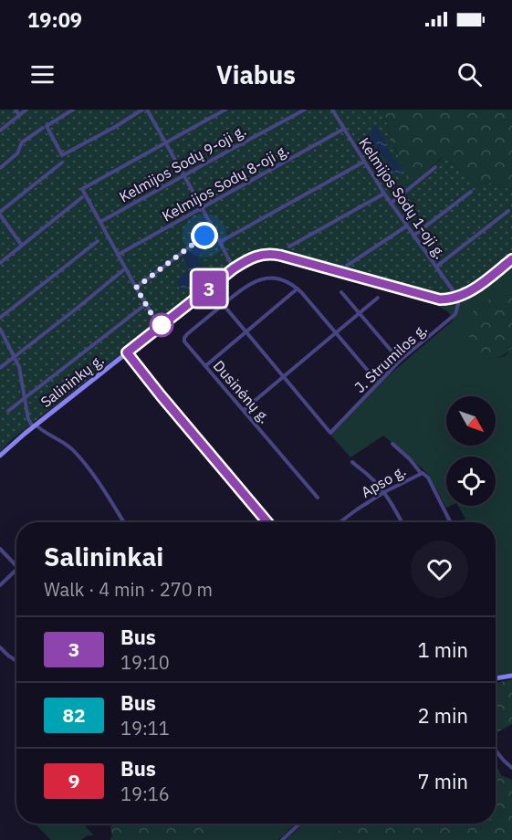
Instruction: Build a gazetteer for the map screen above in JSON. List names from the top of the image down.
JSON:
{
  "streets": {
    "main road": ["Salininkų g."],
    "street": [
      "Kelmijos Sodų 9-oji g.",
      "Kelmijos Sodų 8-oji g.",
      "Kelmijos Sodų 1-oji g.",
      "J. Strumilos g.",
      "Dusinėnų g.",
      "Apso g."
    ]
  },
  "crossings": [
    ["Kelmijos Sodų 8-oji g.", "Kelmijos Sodų 1-oji g."],
    ["Kelmijos Sodų 1-oji g.", "J. Strumilos g."],
    ["Kelmijos Sodų 1-oji g.", "Salininkų g."],
    ["J. Strumilos g.", "Salininkų g."],
    ["J. Strumilos g.", "Dusinėnų g."]
  ],
  "lines": ["bus line 3"],
  "north": "bottom right",
  "page": {
    "status": "19:09",
    "header": "Viabus",
    "on_map": "3",
    "heading": ["Salininkai", "Walk · 4 min · 270 m"],
    "list": [
      {
        "mark": "3",
        "name": "Bus",
        "note": "19:10",
        "value": "1 min"
      },
      {
        "mark": "82",
        "name": "Bus",
        "note": "19:11",
        "value": "2 min"
      },
      {
        "mark": "9",
        "name": "Bus",
        "note": "19:16",
        "value": "7 min"
      }
    ]
  }
}
